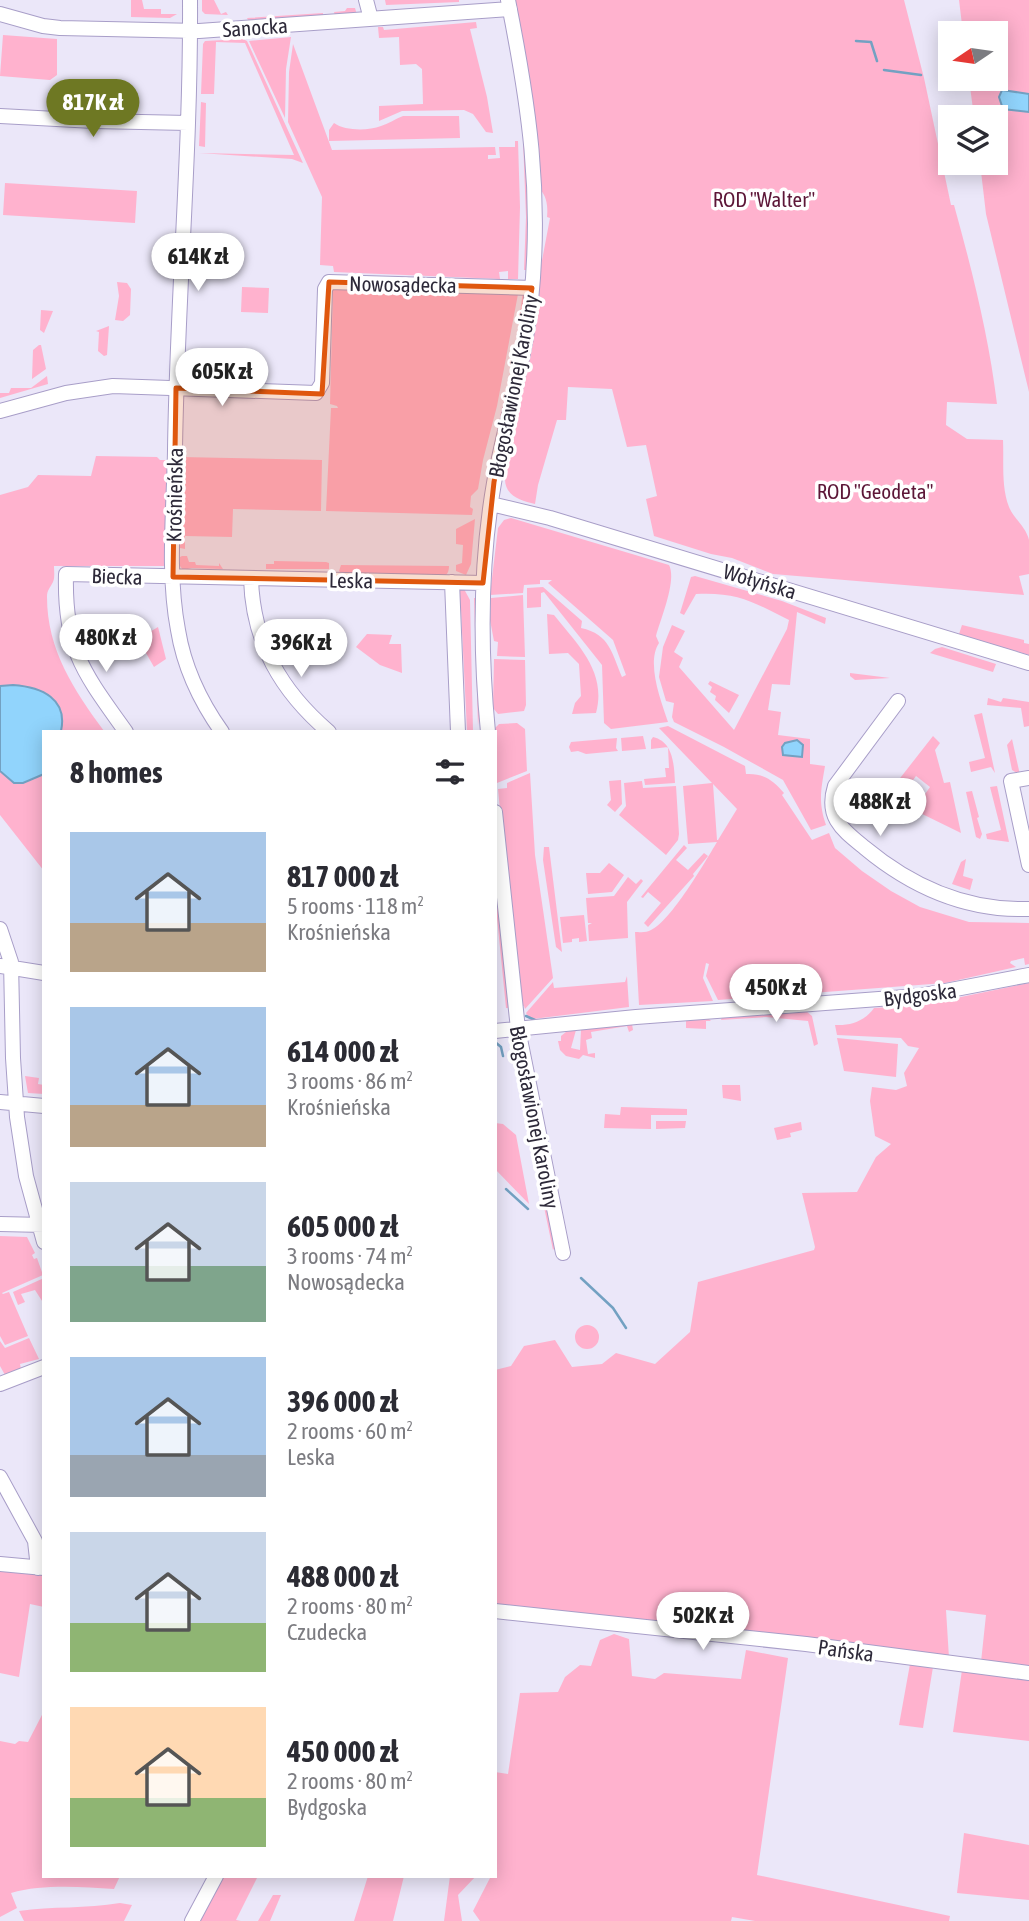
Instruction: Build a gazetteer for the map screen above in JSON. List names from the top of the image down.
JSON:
{
  "streets": {
    "street": [
      "Sanocka",
      "Nowosądecka",
      "Błogosławionej Karoliny",
      "Krośnieńska",
      "Biecka",
      "Leska",
      "Wołyńska",
      "Bydgoska",
      "Pańska"
    ]
  },
  "crossings": [
    ["Sanocka", "Błogosławionej Karoliny"],
    ["Sanocka", "Krośnieńska"],
    ["Nowosądecka", "Błogosławionej Karoliny"],
    ["Nowosądecka", "Krośnieńska"],
    ["Błogosławionej Karoliny", "Leska"],
    ["Błogosławionej Karoliny", "Wołyńska"],
    ["Błogosławionej Karoliny", "Bydgoska"],
    ["Krośnieńska", "Biecka"],
    ["Krośnieńska", "Leska"],
    ["Biecka", "Leska"]
  ],
  "parks": ["ROD \"Walter\"", "ROD \"Geodeta\""],
  "north": "left",
  "page": {
    "price": [
      "817K zł",
      "614K zł",
      "605K zł",
      "480K zł",
      "396K zł",
      "488K zł",
      "450K zł",
      "502K zł"
    ],
    "heading": "8 homes",
    "list": [
      {
        "name": "817 000 zł",
        "note": "5 rooms · 118 m² · Krośnieńska"
      },
      {
        "name": "614 000 zł",
        "note": "3 rooms · 86 m² · Krośnieńska"
      },
      {
        "name": "605 000 zł",
        "note": "3 rooms · 74 m² · Nowosądecka"
      },
      {
        "name": "396 000 zł",
        "note": "2 rooms · 60 m² · Leska"
      },
      {
        "name": "488 000 zł",
        "note": "2 rooms · 80 m² · Czudecka"
      },
      {
        "name": "450 000 zł",
        "note": "2 rooms · 80 m² · Bydgoska"
      }
    ]
  }
}
